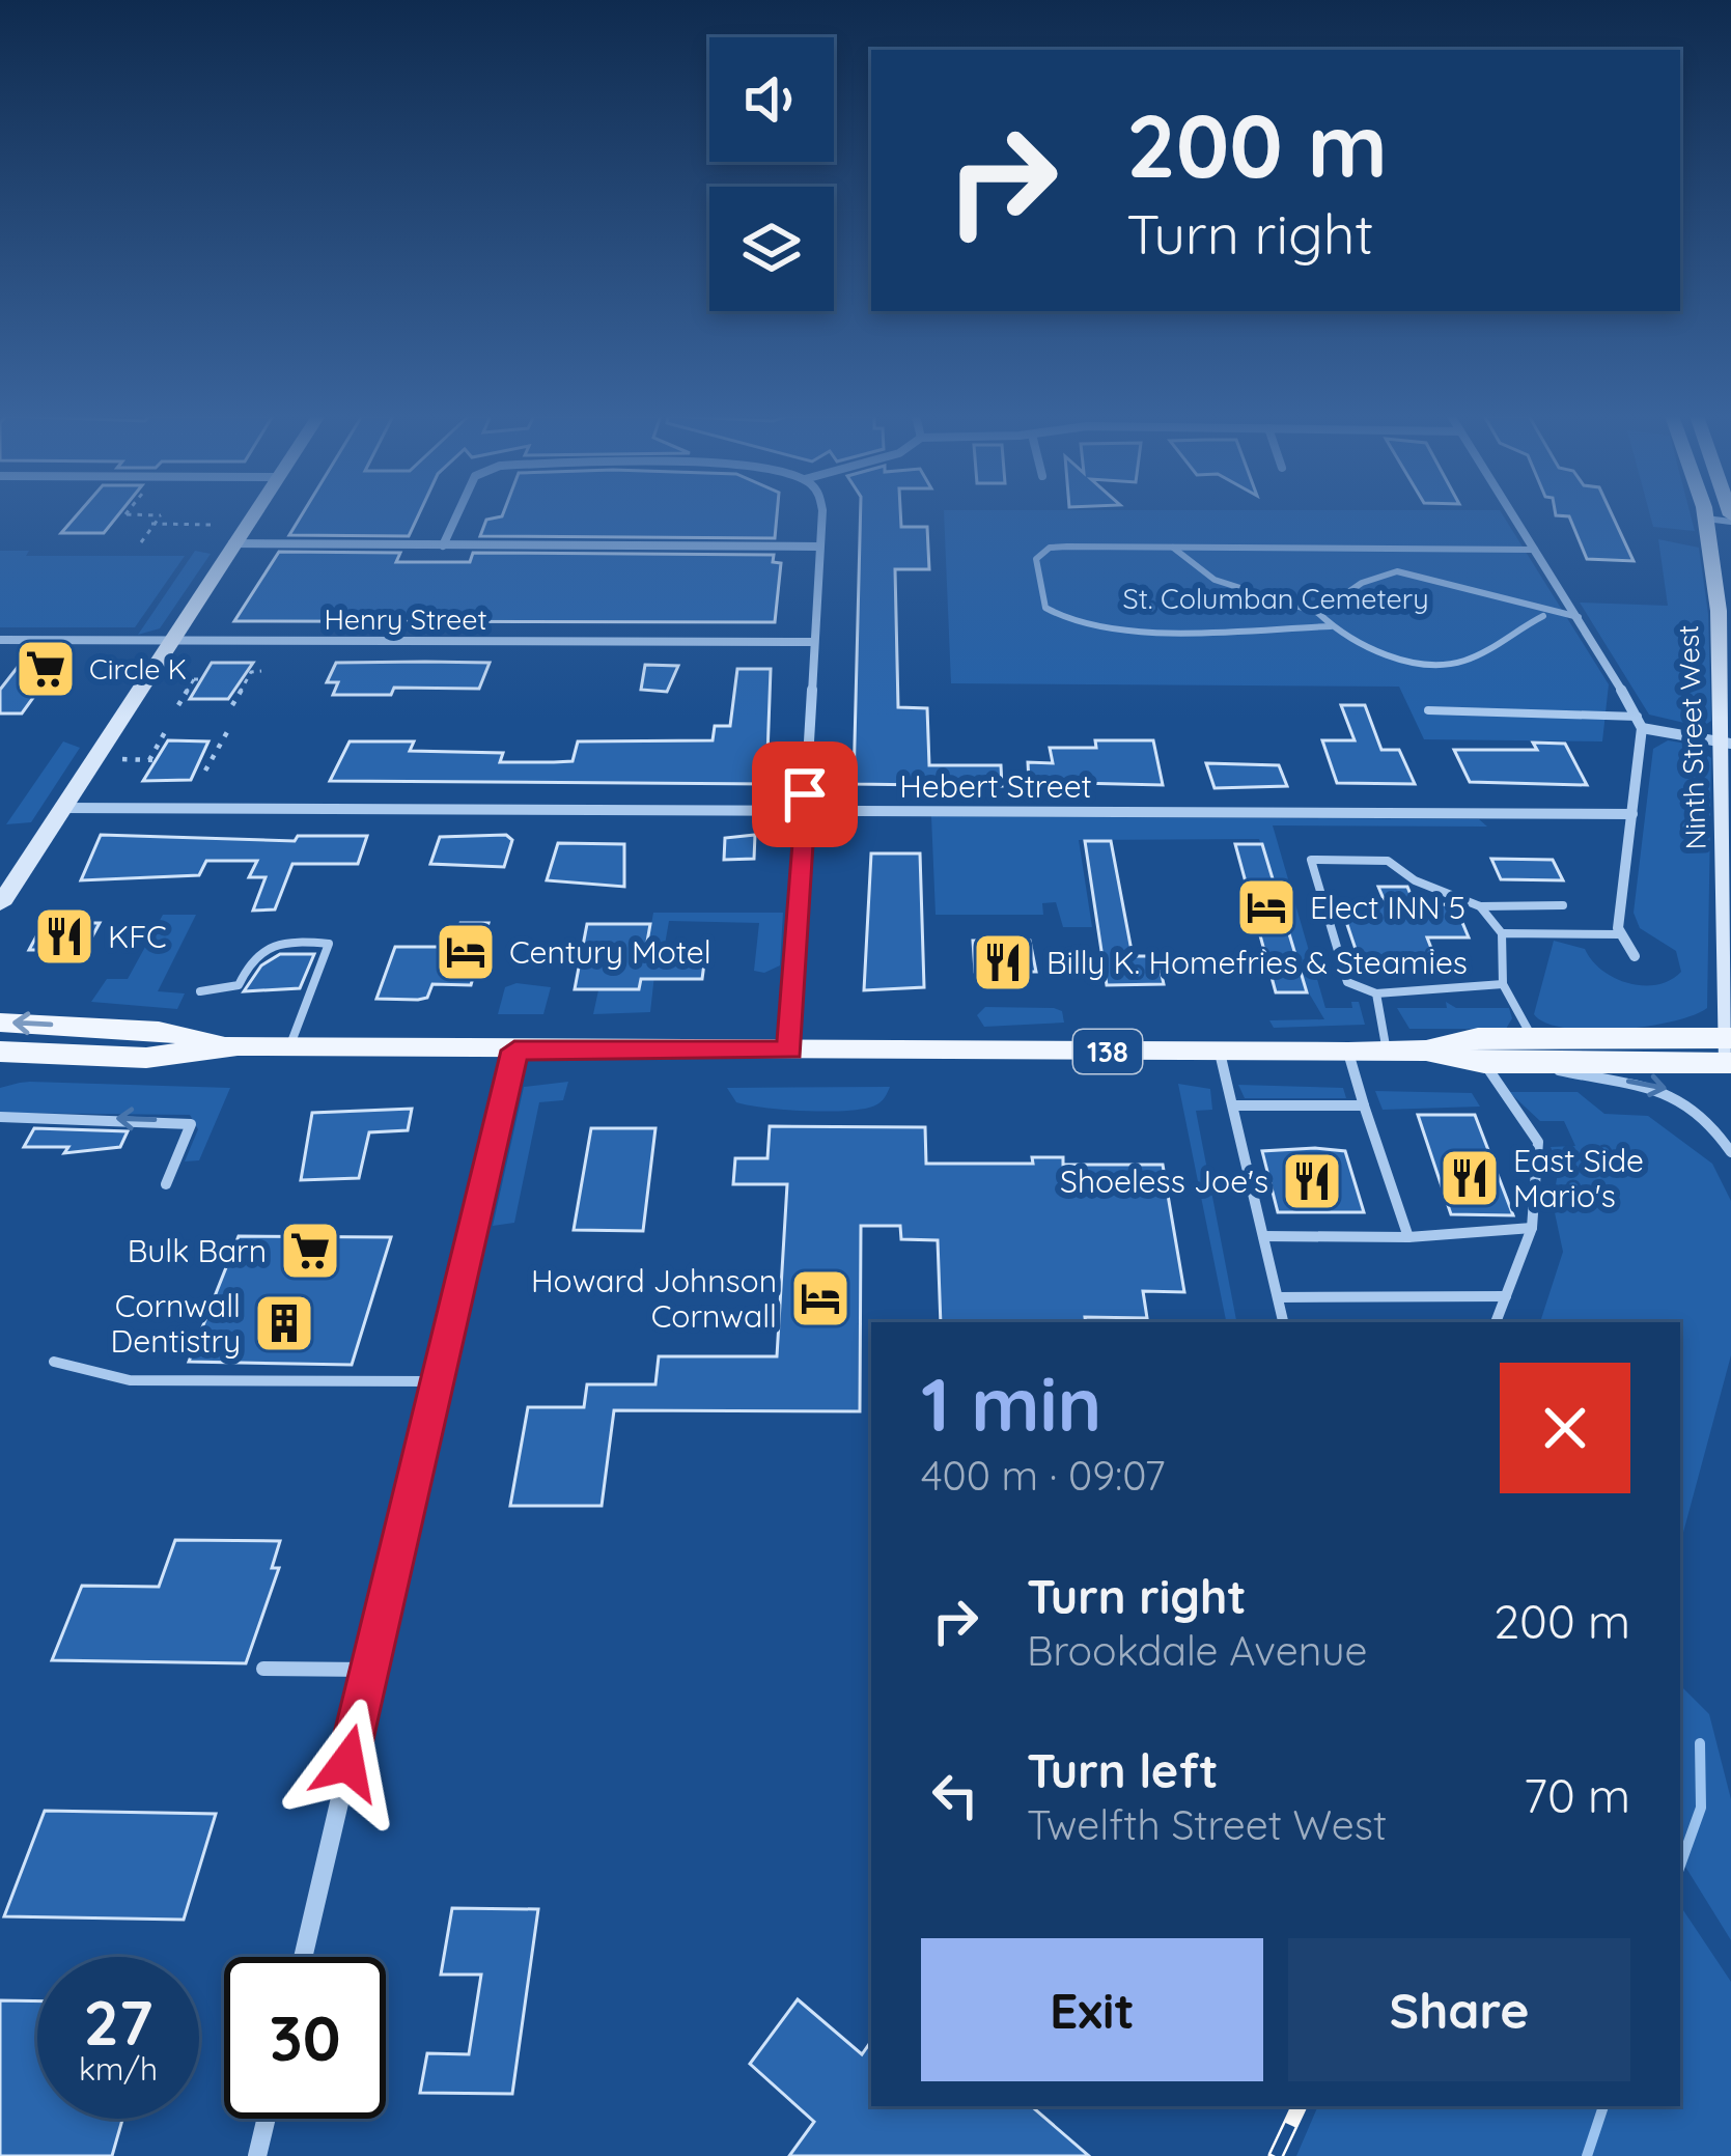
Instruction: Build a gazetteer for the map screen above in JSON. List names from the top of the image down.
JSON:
{
  "streets": {
    "main road": ["Ninth Street West", "138"],
    "street": ["Henry Street", "Hebert Street"]
  },
  "crossings": [
    ["Ninth Street West", "138"]
  ],
  "parks": ["St. Columban Cemetery"],
  "places": {
    "supermarket": ["Circle K", "Bulk Barn"],
    "hotel": ["Elect INN 5", "Century Motel", "Howard Johnson Cornwall"],
    "restaurant": [
      "KFC",
      "Billy K. Homefries & Steamies",
      "East Side Mario's",
      "Shoeless Joe's"
    ],
    "building": ["Cornwall Dentistry"]
  },
  "page": {
    "turn": ["200 m", "Turn right"],
    "heading": ["1 min", "400 m · 09:07"],
    "list": [
      {
        "name": "Turn right",
        "note": "Brookdale Avenue",
        "value": "200 m"
      },
      {
        "name": "Turn left",
        "note": "Twelfth Street West",
        "value": "70 m"
      }
    ],
    "buttons": ["Exit", "Share"],
    "speed": "27 km/h",
    "limit": "30"
  }
}
